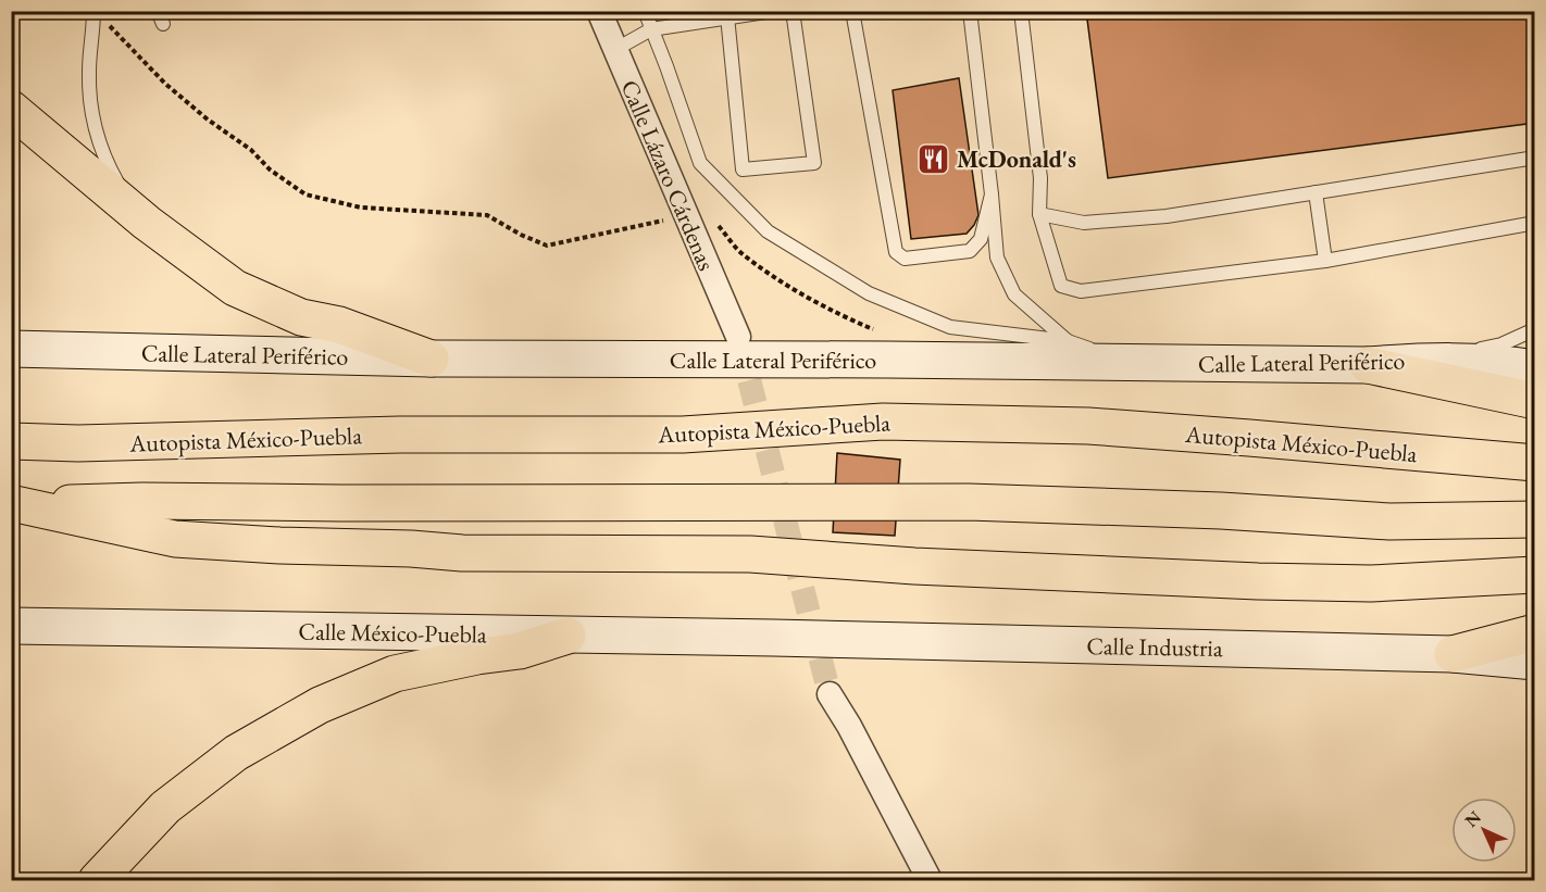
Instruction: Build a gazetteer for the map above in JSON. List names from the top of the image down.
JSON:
{
  "streets": {
    "highway": ["Autopista México-Puebla"],
    "street": [
      "Calle Lázaro Cárdenas",
      "Calle Lateral Periférico",
      "Calle México-Puebla",
      "Calle Industria"
    ]
  },
  "crossings": [
    ["Calle México-Puebla", "Calle Industria"]
  ],
  "places": {
    "restaurant": ["McDonald's"]
  },
  "north": "top left"
}
